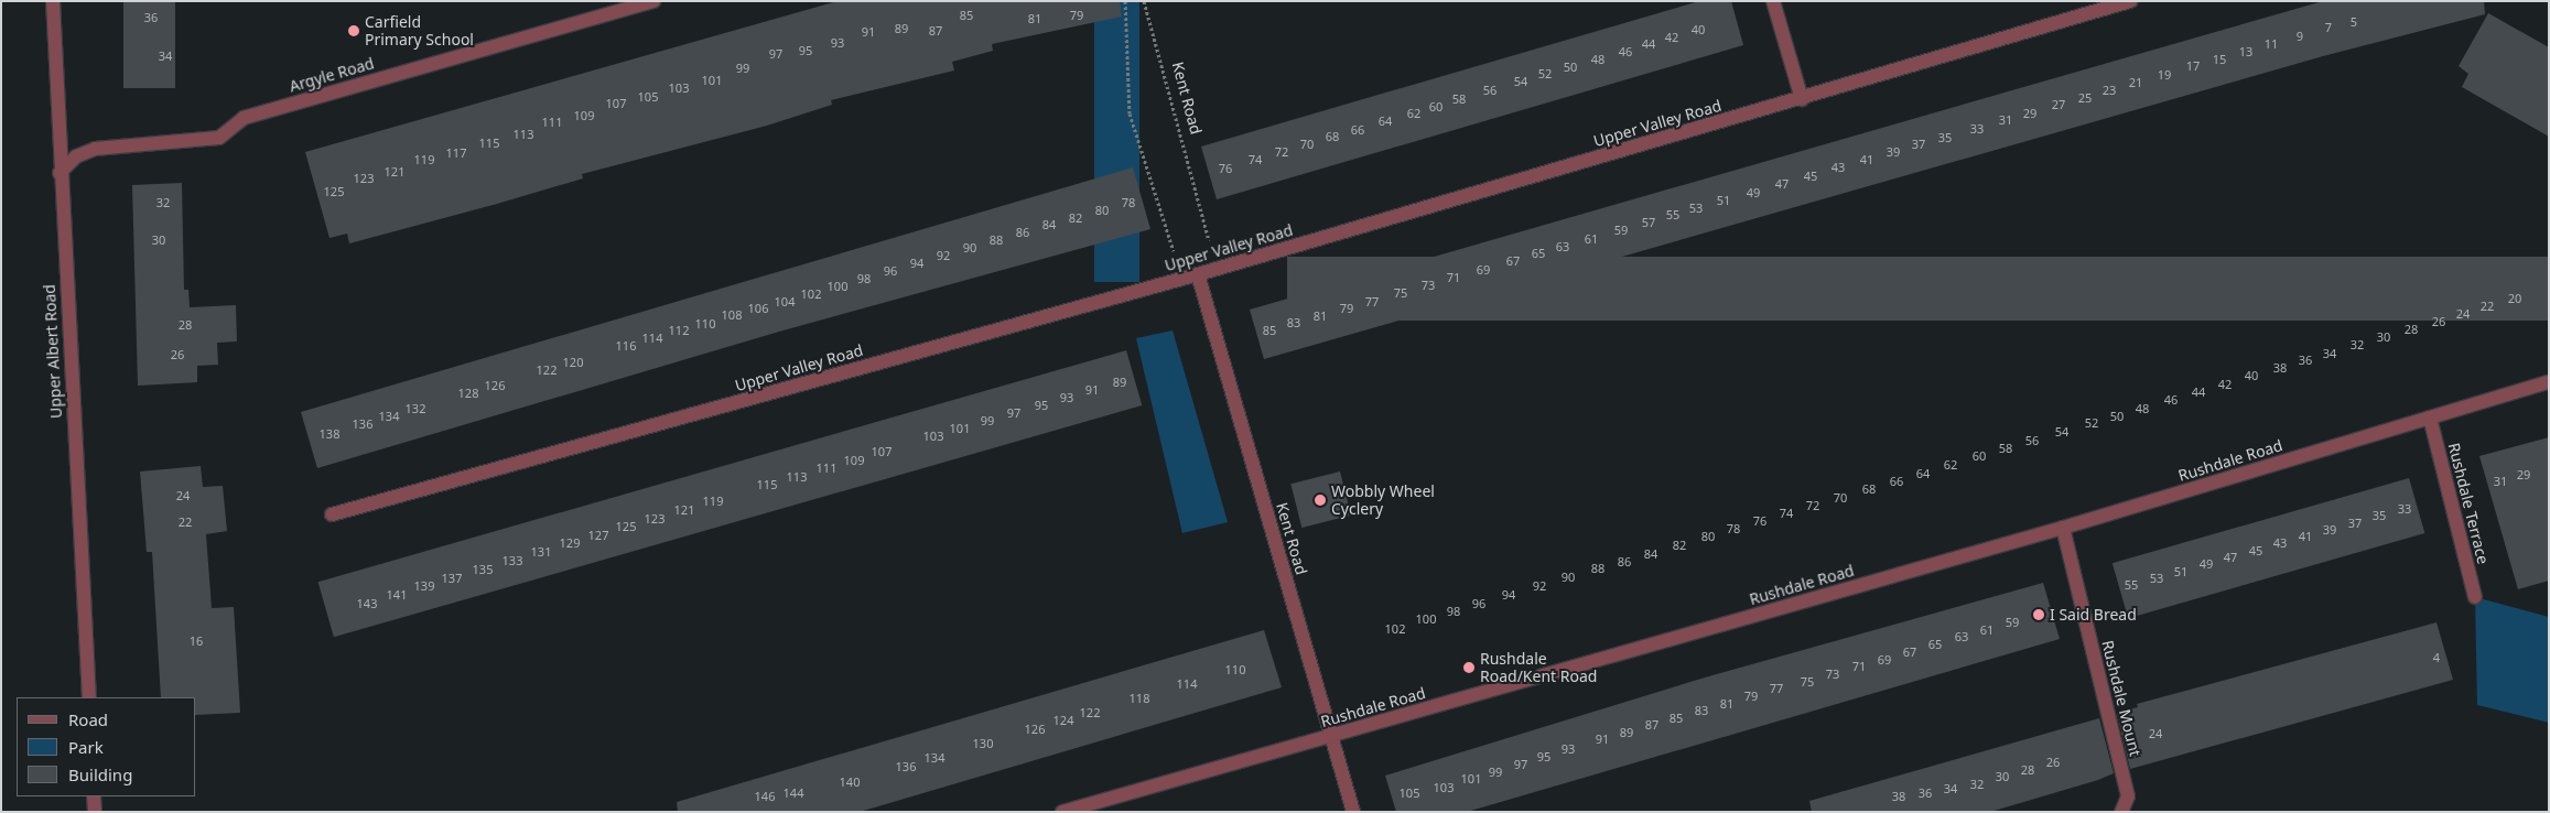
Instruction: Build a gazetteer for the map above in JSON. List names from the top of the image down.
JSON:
{
  "streets": {
    "street": [
      "Argyle Road",
      "Kent Road",
      "Upper Valley Road",
      "Upper Albert Road",
      "Rushdale Road",
      "Rushdale Terrace",
      "Rushdale Mount"
    ]
  },
  "crossings": [
    ["Argyle Road", "Upper Albert Road"],
    ["Kent Road", "Upper Valley Road"],
    ["Kent Road", "Rushdale Road"],
    ["Rushdale Road", "Rushdale Terrace"],
    ["Rushdale Road", "Rushdale Mount"]
  ],
  "places": [
    "Carfield Primary School",
    "Wobbly Wheel Cyclery",
    "I Said Bread",
    "Rushdale Road/Kent Road"
  ],
  "house_numbers": [
    "85",
    "79",
    "36",
    "81",
    "5",
    "7",
    "89",
    "40",
    "87",
    "91",
    "9",
    "42",
    "93",
    "44",
    "11",
    "95",
    "46",
    "13",
    "97",
    "34",
    "48",
    "15",
    "17",
    "50",
    "99",
    "52",
    "19",
    "101",
    "54",
    "21",
    "103",
    "56",
    "23",
    "105",
    "25",
    "58",
    "107",
    "27",
    "60",
    "62",
    "29",
    "109",
    "31",
    "64",
    "111",
    "33",
    "66",
    "113",
    "68",
    "35",
    "115",
    "70",
    "37",
    "72",
    "39",
    "117",
    "119",
    "74",
    "41",
    "43",
    "76",
    "121",
    "45",
    "123",
    "47",
    "125",
    "49",
    "51",
    "32",
    "78",
    "53",
    "80",
    "55",
    "82",
    "57",
    "84",
    "59",
    "86",
    "61",
    "30",
    "88",
    "63",
    "90",
    "65",
    "92",
    "67",
    "94",
    "69",
    "96",
    "71",
    "98",
    "73",
    "100",
    "75",
    "102",
    "20",
    "104",
    "77",
    "22",
    "106",
    "79",
    "24",
    "108",
    "81",
    "26",
    "83",
    "110",
    "28",
    "28",
    "112",
    "85",
    "30",
    "114",
    "32",
    "116",
    "34",
    "26",
    "36",
    "120",
    "38",
    "122",
    "40",
    "89",
    "42",
    "126",
    "91",
    "44",
    "128",
    "93",
    "46",
    "95",
    "132",
    "48",
    "97",
    "134",
    "50",
    "99",
    "52",
    "136",
    "101",
    "54",
    "138",
    "103",
    "56",
    "58",
    "107",
    "60",
    "109",
    "62",
    "111",
    "64",
    "29",
    "113",
    "66",
    "31",
    "115",
    "68",
    "24",
    "70",
    "119",
    "72",
    "33",
    "121",
    "74",
    "35",
    "123",
    "76",
    "22",
    "37",
    "125",
    "78",
    "39",
    "127",
    "80",
    "41",
    "129",
    "43",
    "82",
    "45",
    "131",
    "84",
    "47",
    "133",
    "86",
    "49",
    "88",
    "135",
    "51",
    "90",
    "137",
    "53",
    "55",
    "139",
    "92",
    "141",
    "94",
    "143",
    "96",
    "98",
    "100",
    "59",
    "102",
    "61",
    "63",
    "16",
    "65",
    "67",
    "4",
    "69",
    "71",
    "110",
    "73",
    "75",
    "114",
    "77",
    "79",
    "118",
    "81",
    "83",
    "122",
    "85",
    "124",
    "87",
    "126",
    "89",
    "24",
    "91",
    "130",
    "93",
    "95",
    "134",
    "26",
    "97",
    "136",
    "28",
    "99",
    "30",
    "101",
    "140",
    "32",
    "103",
    "34",
    "144",
    "105",
    "36",
    "146",
    "38"
  ],
  "legend": ["Road", "Park", "Building"]
}
